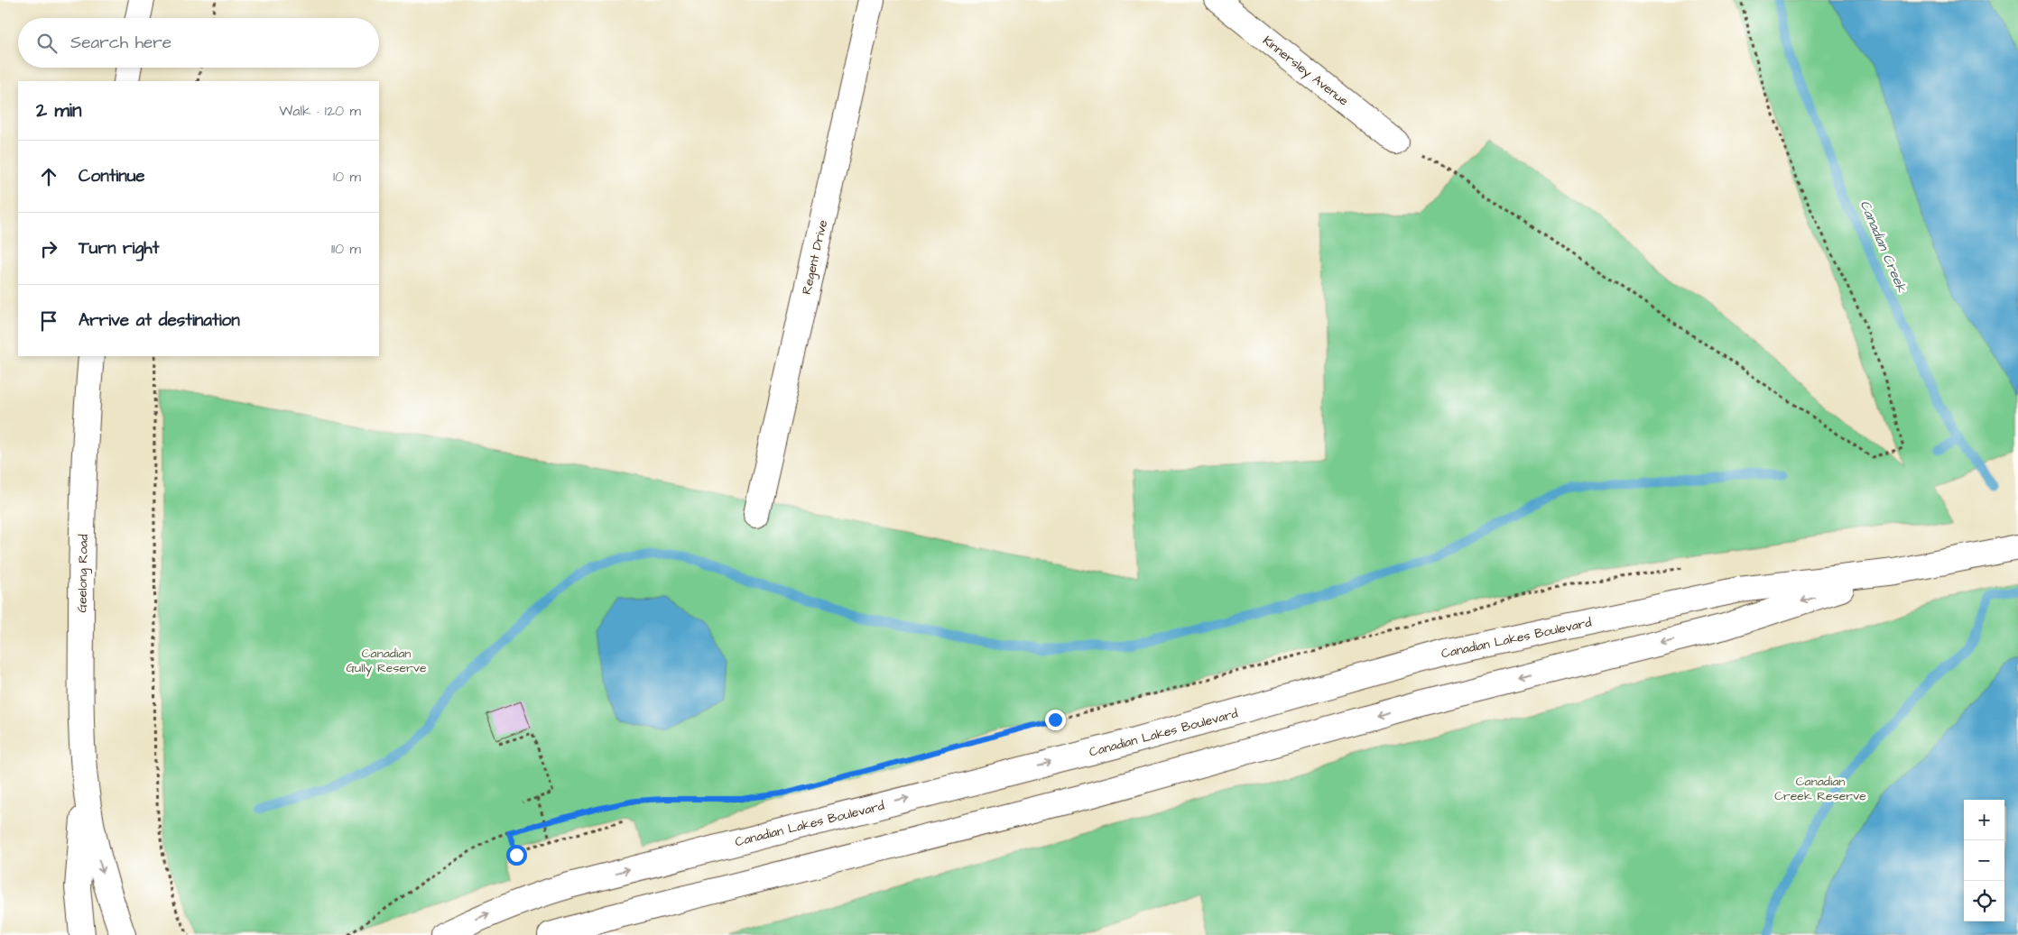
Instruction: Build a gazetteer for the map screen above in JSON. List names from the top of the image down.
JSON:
{
  "streets": {
    "street": [
      "Kinnersley Avenue",
      "Regent Drive",
      "Geelong Road",
      "Canadian Lakes Boulevard"
    ]
  },
  "water": ["Canadian Creek"],
  "parks": ["Canadian Gully Reserve", "Canadian Creek Reserve"],
  "page": {
    "search": "Search here",
    "heading": ["2 min", "Walk · 120 m"],
    "list": [
      ["Continue", "10 m"],
      ["Turn right", "110 m"],
      "Arrive at destination"
    ],
    "map_buttons": ["+", "−"]
  }
}
